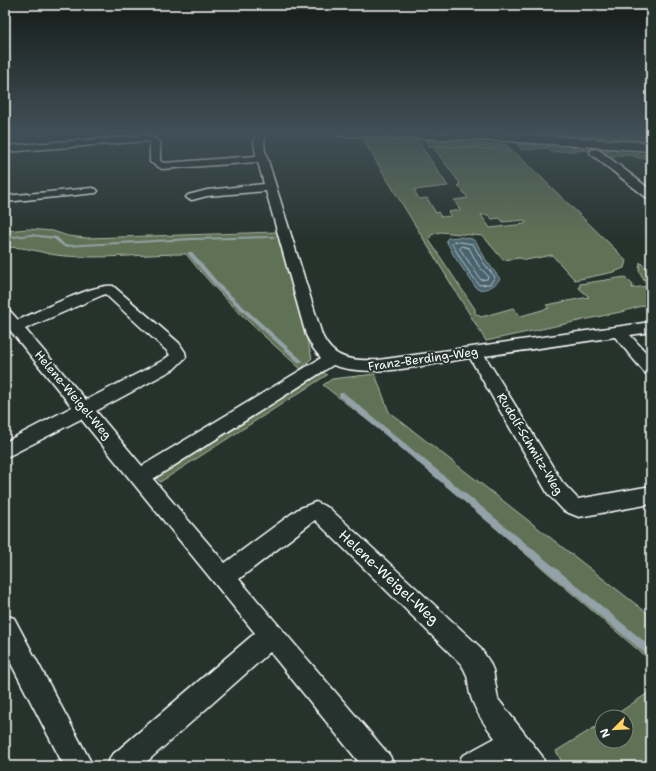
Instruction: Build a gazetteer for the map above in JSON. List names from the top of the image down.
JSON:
{
  "streets": {
    "street": ["Franz-Berding-Weg", "Helene-Weigel-Weg", "Rudolf-Schmitz-Weg"]
  },
  "crossings": [
    ["Franz-Berding-Weg", "Rudolf-Schmitz-Weg"]
  ],
  "north": "bottom left"
}
